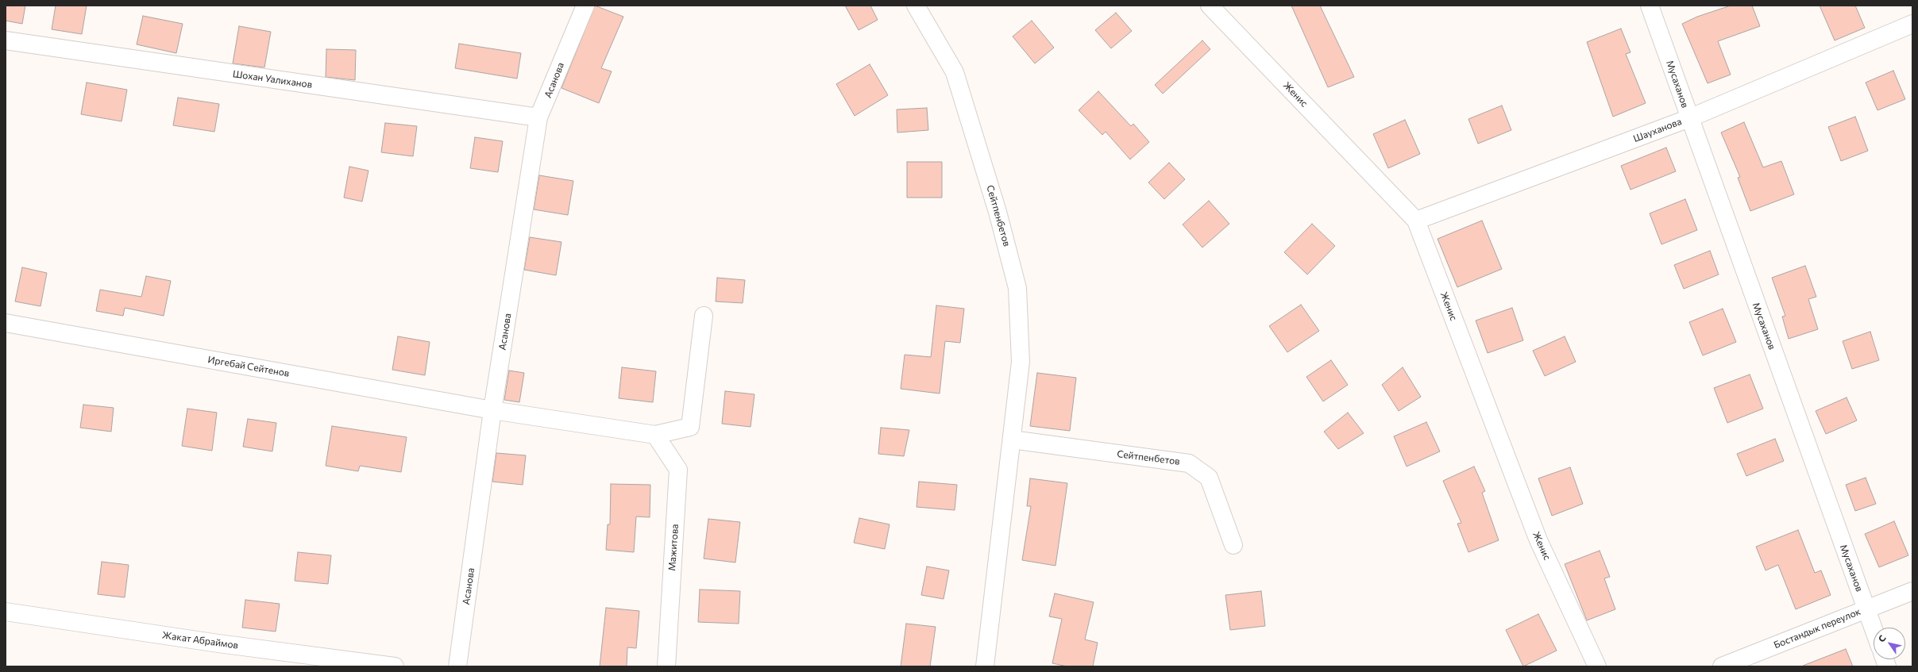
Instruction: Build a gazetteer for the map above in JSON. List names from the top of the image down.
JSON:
{
  "streets": {
    "street": [
      "Шохан Уалиханов",
      "Асанова",
      "Мусаханов",
      "Женис",
      "Шауханова",
      "Сейтпенбетов",
      "Иргебай Сейтенов",
      "Мажитова",
      "Бостандык переулок",
      "Жакат Абраймов"
    ]
  },
  "crossings": [
    ["Шохан Уалиханов", "Асанова"],
    ["Асанова", "Иргебай Сейтенов"],
    ["Мусаханов", "Шауханова"],
    ["Мусаханов", "Бостандык переулок"],
    ["Женис", "Шауханова"]
  ],
  "north": "top left"
}
